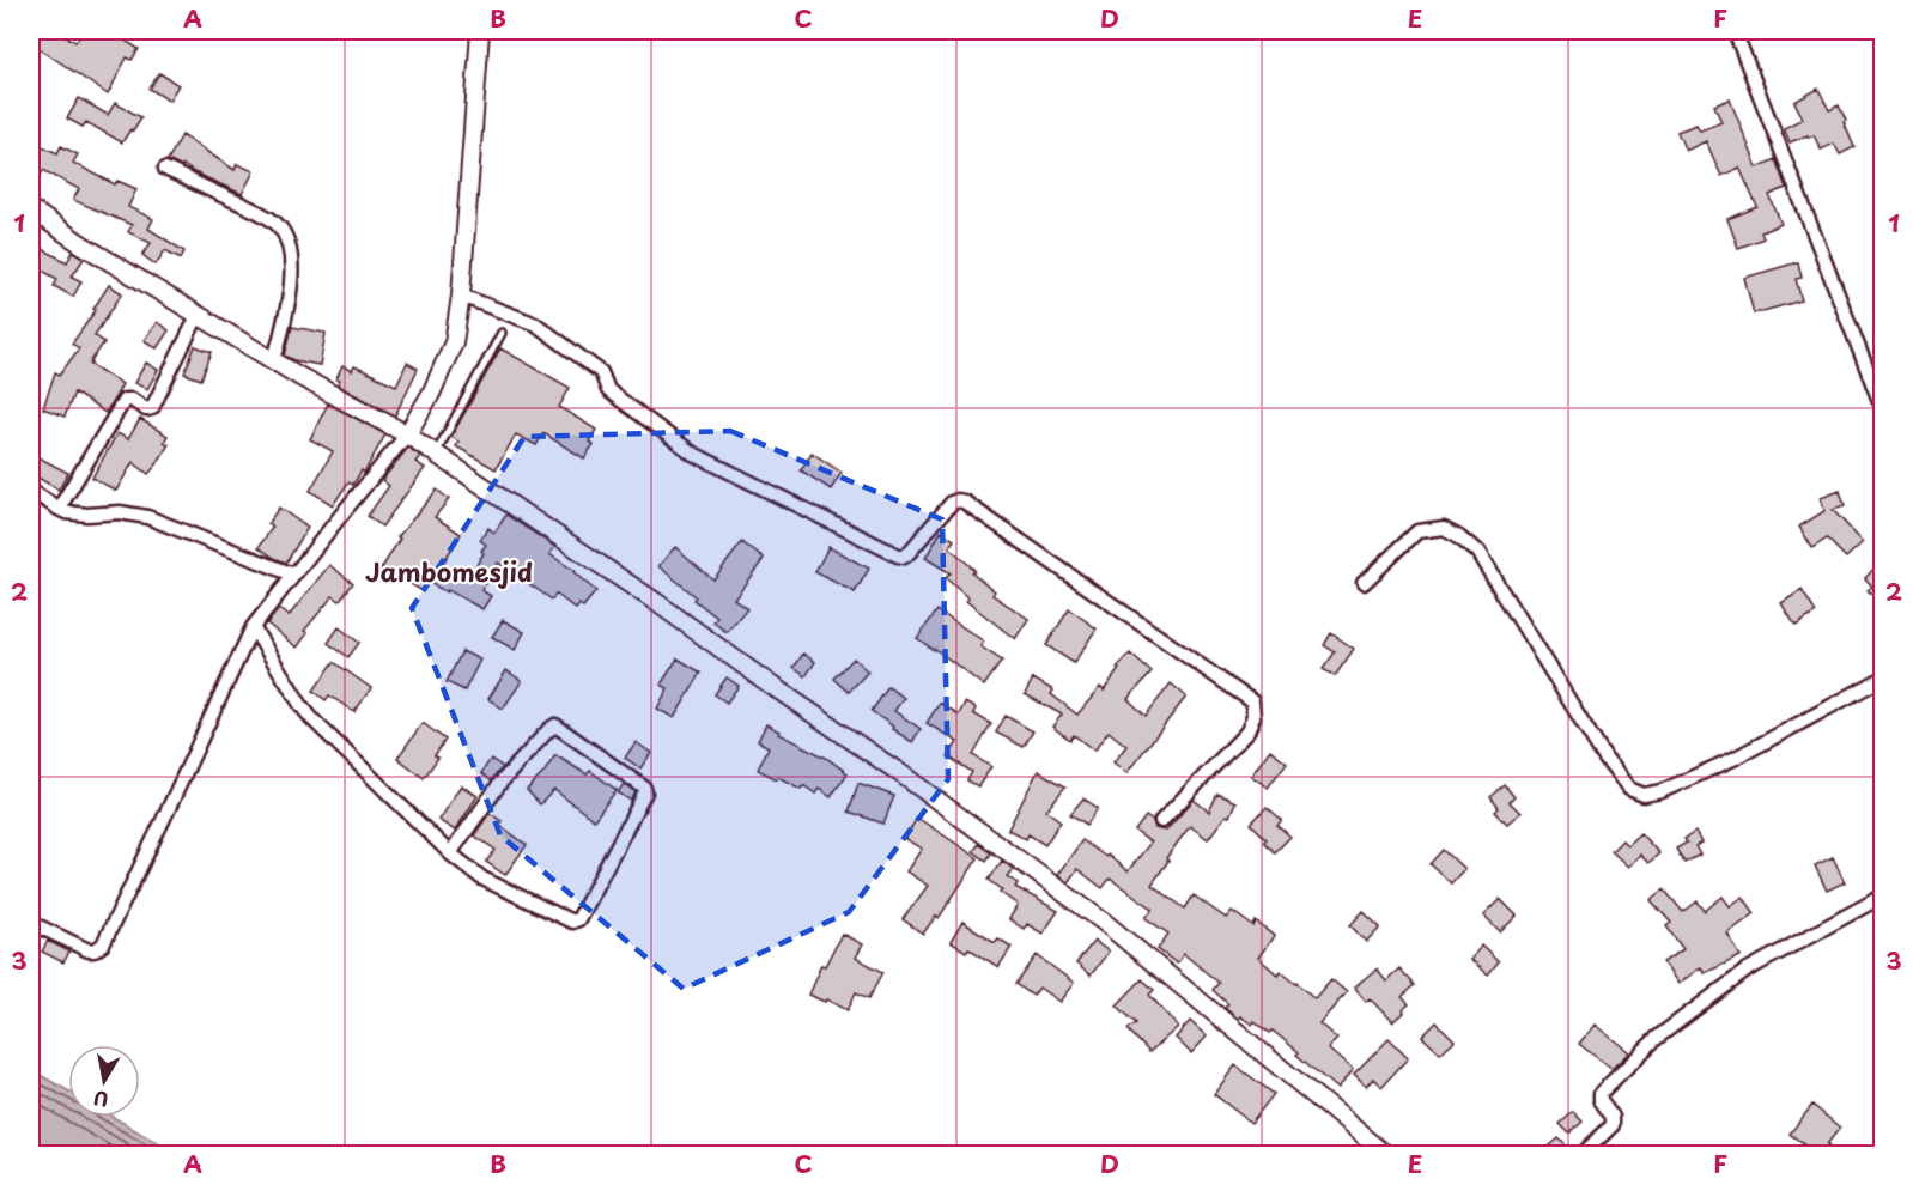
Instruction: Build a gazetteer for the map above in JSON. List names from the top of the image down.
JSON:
{
  "districts": ["Jambomesjid"],
  "north": "bottom",
  "grid": {
    "columns": [
      "A",
      "B",
      "C",
      "D",
      "E",
      "F"
    ],
    "rows": ["1", "2", "3"]
  }
}
